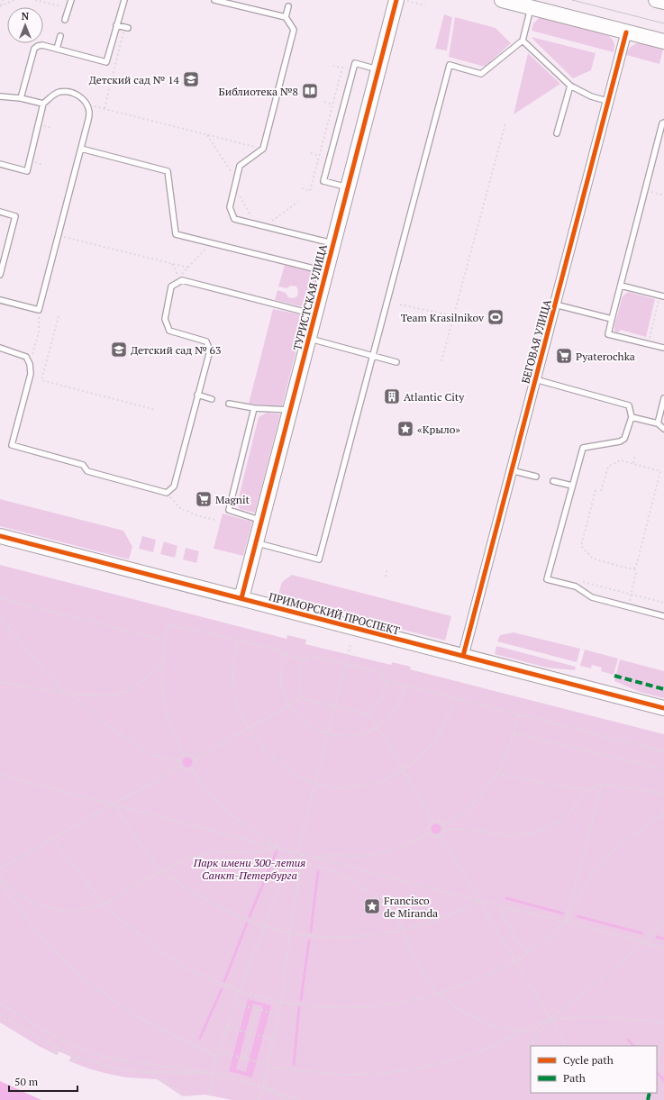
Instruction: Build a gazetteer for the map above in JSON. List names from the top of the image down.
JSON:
{
  "streets": {
    "street": ["ТУРИСТСКАЯ УЛИЦА", "БЕГОВАЯ УЛИЦА", "ПРИМОРСКИЙ ПРОСПЕКТ"]
  },
  "crossings": [
    ["ТУРИСТСКАЯ УЛИЦА", "ПРИМОРСКИЙ ПРОСПЕКТ"],
    ["БЕГОВАЯ УЛИЦА", "ПРИМОРСКИЙ ПРОСПЕКТ"]
  ],
  "parks": ["Парк имени 300-летия Санкт-Петербурга"],
  "places": {
    "school or university": ["Детский сад № 14", "Детский сад № 63"],
    "library": ["Библиотека №8"],
    "sports": ["Team Krasilnikov"],
    "supermarket": ["Pyaterochka", "Magnit"],
    "building": ["Atlantic City"],
    "place": ["«Крыло»", "Francisco de Miranda"]
  },
  "legend": ["Cycle path", "Path"],
  "scale_bar": "50 m",
  "north": "top"
}
